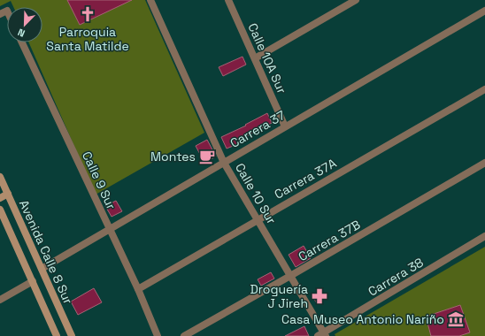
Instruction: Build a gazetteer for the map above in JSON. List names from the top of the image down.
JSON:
{
  "streets": {
    "main road": ["Avenida Calle 8 Sur"],
    "street": [
      "Calle 10A Sur",
      "Carrera 37",
      "Carrera 37A",
      "Calle 9 Sur",
      "Calle 10 Sur",
      "Carrera 37B",
      "Carrera 38"
    ]
  },
  "crossings": [
    ["Calle 10A Sur", "Carrera 37"],
    ["Carrera 37", "Calle 9 Sur"],
    ["Carrera 37", "Calle 10 Sur"],
    ["Carrera 37", "Avenida Calle 8 Sur"],
    ["Carrera 37A", "Calle 9 Sur"],
    ["Carrera 37A", "Calle 10 Sur"],
    ["Calle 10 Sur", "Carrera 37B"],
    ["Calle 10 Sur", "Carrera 38"]
  ],
  "places": {
    "church": ["Parroquia Santa Matilde"],
    "cafe": ["Montes"],
    "pharmacy": ["Droguería J Jireh"],
    "museum": ["Casa Museo Antonio Nariño"]
  },
  "north": "bottom left"
}
